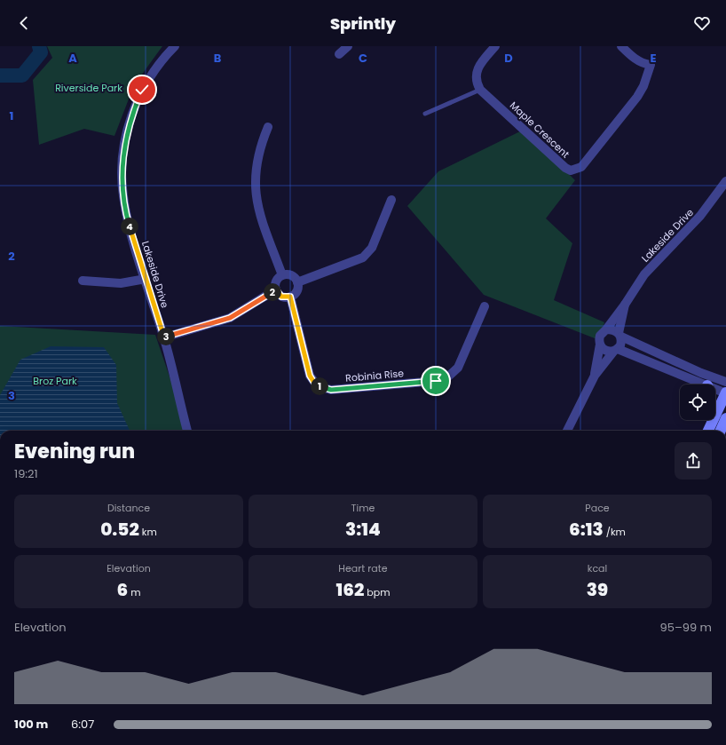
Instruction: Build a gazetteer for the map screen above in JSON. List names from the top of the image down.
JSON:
{
  "streets": {
    "street": ["Maple Crescent", "Lakeside Drive", "Robinia Rise"]
  },
  "parks": ["Riverside Park", "Broz Park"],
  "page": {
    "header": "Sprintly",
    "pins": [
      "4",
      "2",
      "3",
      "1"
    ],
    "heading": ["Evening run", "19:21"],
    "stats": [
      ["Distance", "0.52 km"],
      ["Time", "3:14"],
      ["Pace", "6:13 /km"],
      ["Elevation", "6 m"],
      ["Heart rate", "162 bpm"],
      ["kcal", "39"]
    ],
    "chart": ["Elevation", "95–99 m"],
    "list": [
      {
        "name": "100 m",
        "note": "6:07"
      }
    ]
  },
  "grid": {
    "columns": [
      "A",
      "B",
      "C",
      "D",
      "E"
    ],
    "rows": ["1", "2", "3"]
  }
}
